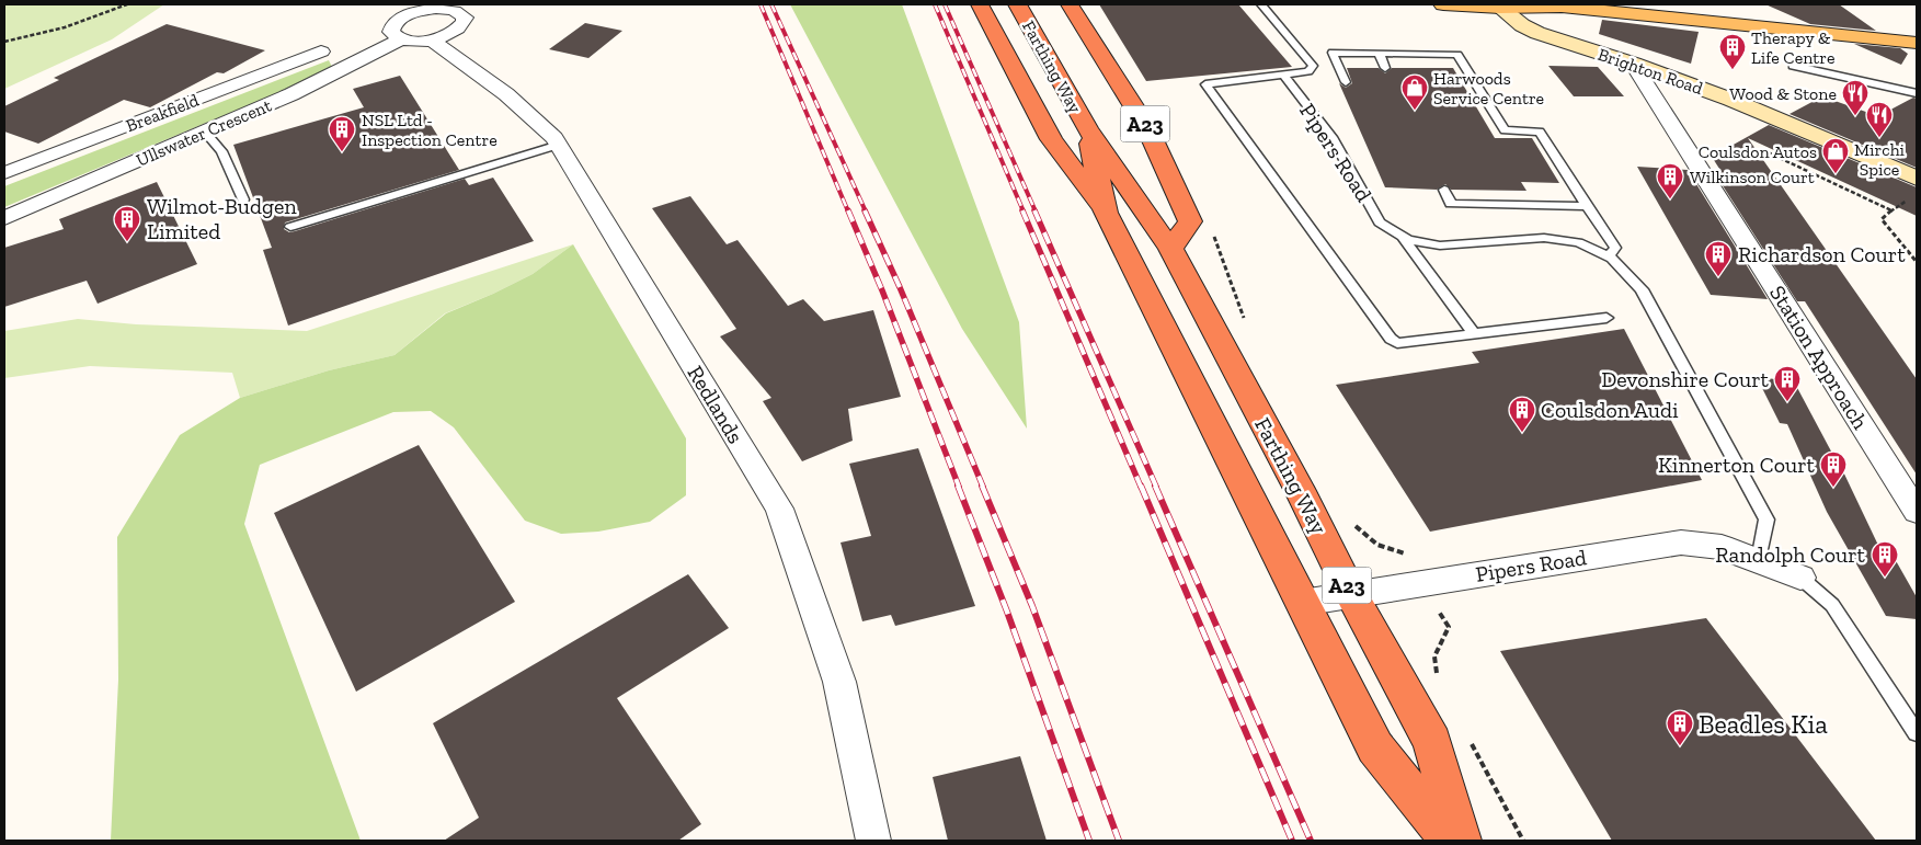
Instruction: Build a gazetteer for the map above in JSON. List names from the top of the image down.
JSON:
{
  "streets": {
    "highway": ["Farthing Way", "A23"],
    "street": [
      "Brighton Road",
      "Breakfield",
      "Ullswater Crescent",
      "Pipers Road",
      "Station Approach",
      "Redlands"
    ]
  },
  "crossings": [
    ["Farthing Way", "A23"],
    ["Farthing Way", "Pipers Road"],
    ["Brighton Road", "Station Approach"]
  ],
  "places": {
    "building": [
      "Therapy & Life Centre",
      "NSL Ltd - Inspection Centre",
      "Wilkinson Court",
      "Wilmot-Budgen Limited",
      "Richardson Court",
      "Devonshire Court",
      "Coulsdon Audi",
      "Kinnerton Court",
      "Randolph Court",
      "Beadles Kia"
    ],
    "shop": ["Harwoods Service Centre", "Coulsdon Autos"],
    "restaurant": ["Wood & Stone", "Mirchi Spice"]
  }
}
